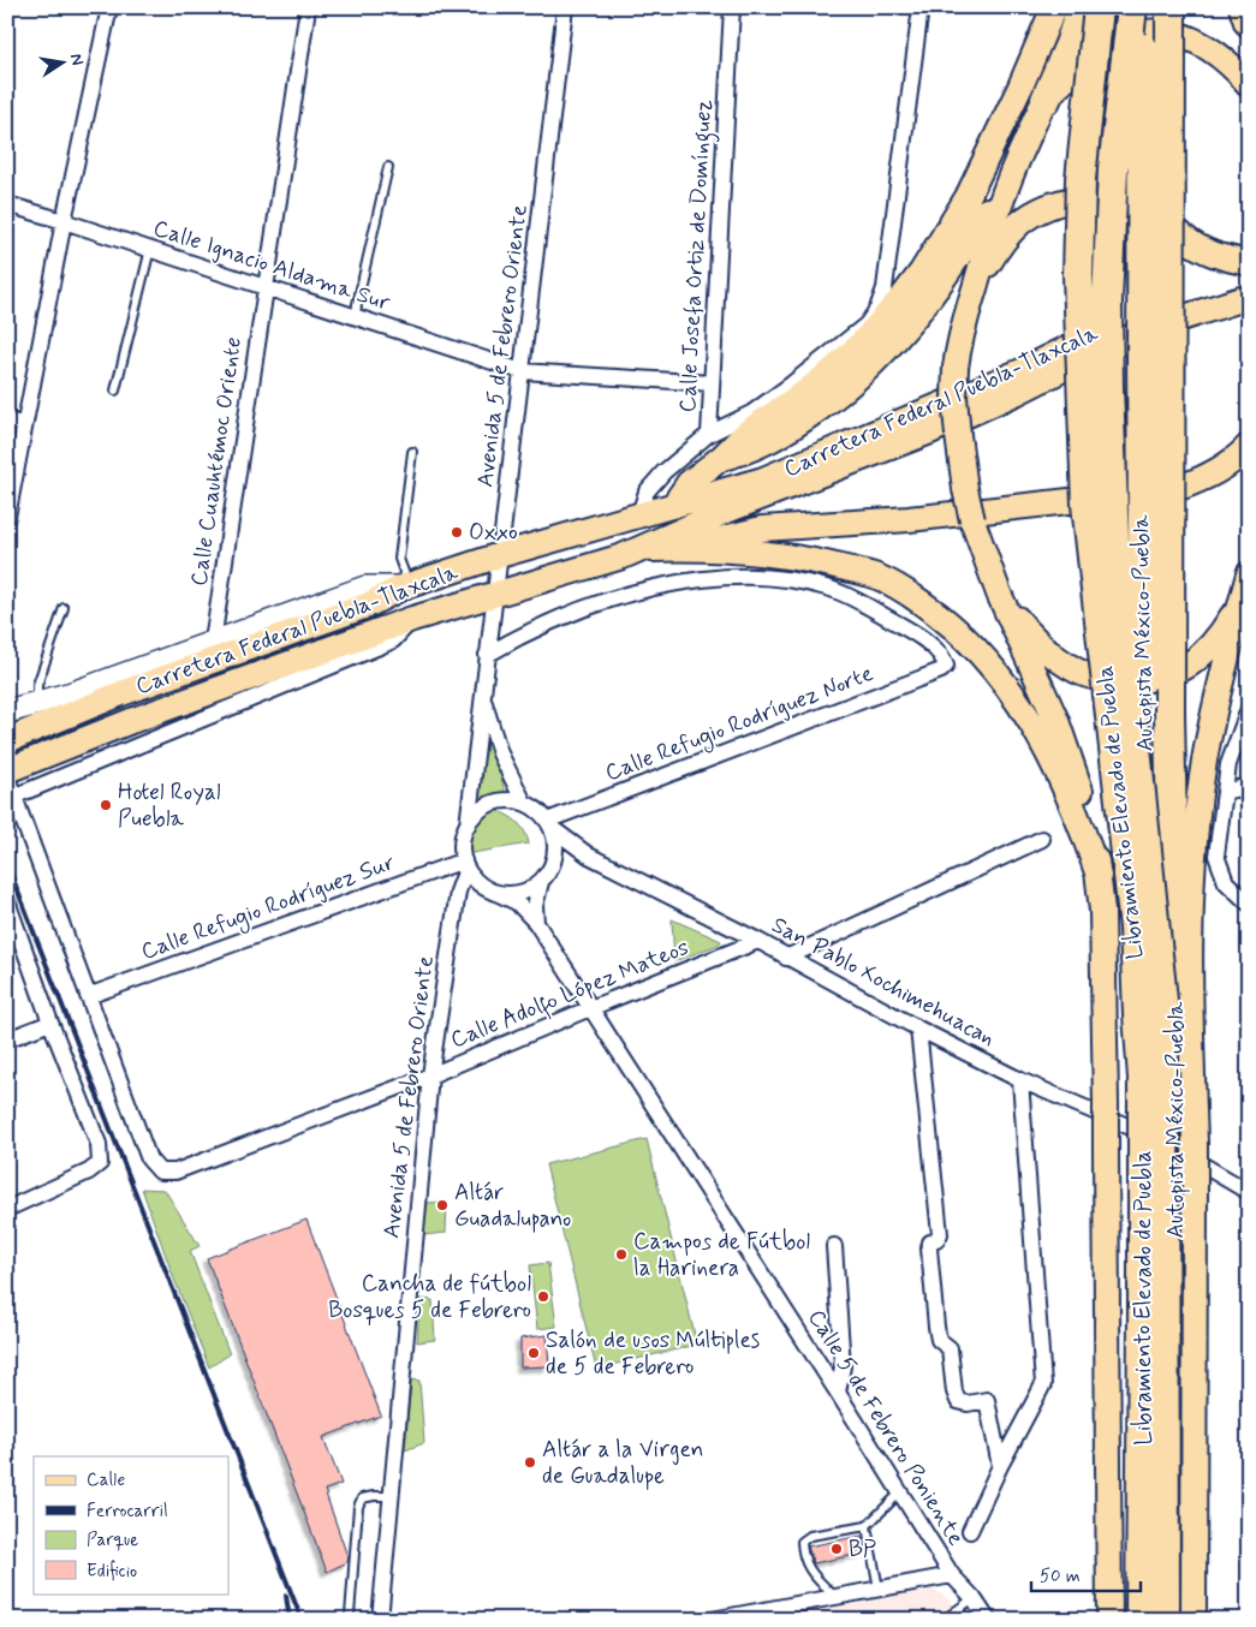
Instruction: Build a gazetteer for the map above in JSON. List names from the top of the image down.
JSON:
{
  "streets": {
    "highway": ["Autopista México-Puebla", "Libramiento Elevado de Puebla"],
    "main road": ["Carretera Federal Puebla-Tlaxcala"],
    "street": [
      "Calle Josefa Ortiz de Domínguez",
      "Calle Ignacio Aldama Sur",
      "Avenida 5 de Febrero Oriente",
      "Calle Cuauhtémoc Oriente",
      "Calle Refugio Rodríguez Norte",
      "Calle Refugio Rodríguez Sur",
      "San Pablo Xochimehuacan",
      "Calle Adolfo López Mateos",
      "Calle 5 de Febrero Poniente"
    ]
  },
  "crossings": [
    ["Calle Josefa Ortiz de Domínguez", "Calle Ignacio Aldama Sur"],
    ["Calle Josefa Ortiz de Domínguez", "Carretera Federal Puebla-Tlaxcala"],
    ["Calle Ignacio Aldama Sur", "Avenida 5 de Febrero Oriente"],
    ["Calle Ignacio Aldama Sur", "Calle Cuauhtémoc Oriente"],
    ["Avenida 5 de Febrero Oriente", "Carretera Federal Puebla-Tlaxcala"],
    ["Avenida 5 de Febrero Oriente", "Calle Refugio Rodríguez Norte"],
    ["Avenida 5 de Febrero Oriente", "Calle Refugio Rodríguez Sur"],
    ["Avenida 5 de Febrero Oriente", "San Pablo Xochimehuacan"],
    ["Avenida 5 de Febrero Oriente", "Calle Adolfo López Mateos"],
    ["Avenida 5 de Febrero Oriente", "Calle 5 de Febrero Poniente"],
    ["Autopista México-Puebla", "San Pablo Xochimehuacan"],
    ["Calle Refugio Rodríguez Norte", "Calle Refugio Rodríguez Sur"],
    ["Calle Refugio Rodríguez Norte", "San Pablo Xochimehuacan"],
    ["Calle Refugio Rodríguez Norte", "Calle 5 de Febrero Poniente"],
    ["Calle Refugio Rodríguez Sur", "San Pablo Xochimehuacan"],
    ["Calle Refugio Rodríguez Sur", "Calle Adolfo López Mateos"],
    ["Calle Refugio Rodríguez Sur", "Calle 5 de Febrero Poniente"],
    ["San Pablo Xochimehuacan", "Calle Adolfo López Mateos"],
    ["San Pablo Xochimehuacan", "Calle 5 de Febrero Poniente"],
    ["Calle Adolfo López Mateos", "Calle 5 de Febrero Poniente"]
  ],
  "places": [
    "Oxxo",
    "Hotel Royal Puebla",
    "Altár Guadalupano",
    "Campos de Fútbol la Harinera",
    "Cancha de fútbol Bosques 5 de Febrero",
    "Salón de usos Múltiples de 5 de Febrero",
    "Altár a la Virgen de Guadalupe",
    "BP"
  ],
  "legend": [
    "Calle",
    "Ferrocarril",
    "Parque",
    "Edificio"
  ],
  "scale_bar": "50 m",
  "north": "right"
}
